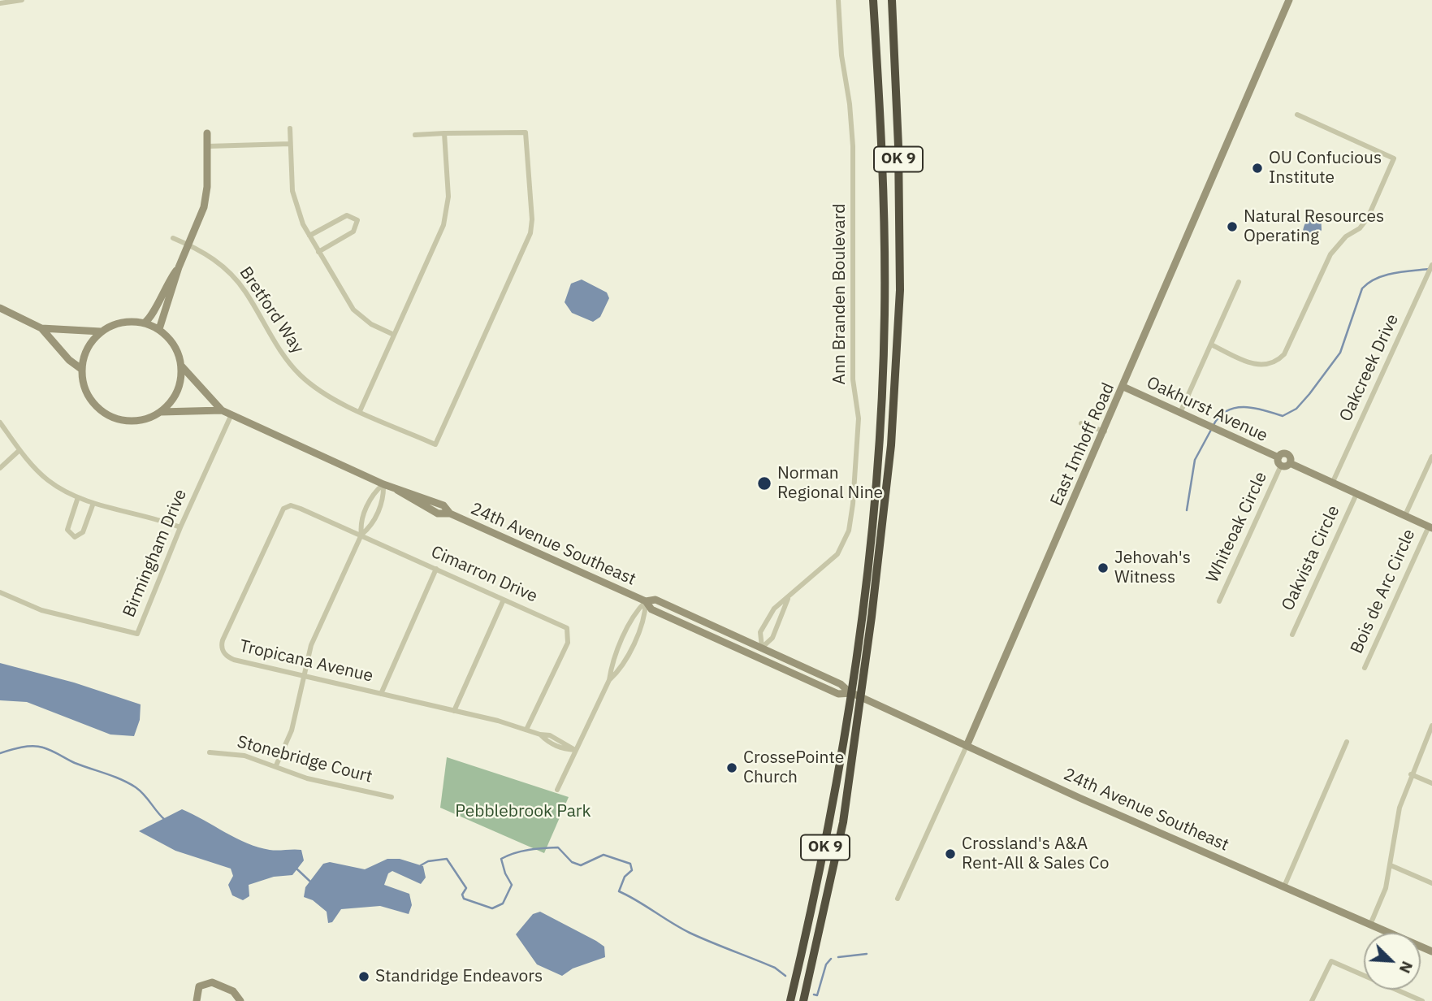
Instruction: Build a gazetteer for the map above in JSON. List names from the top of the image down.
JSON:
{
  "streets": {
    "highway": ["OK 9"],
    "street": [
      "Ann Branden Boulevard",
      "Bretford Way",
      "Oakcreek Drive",
      "Oakhurst Avenue",
      "East Imhoff Road",
      "Whiteoak Circle",
      "24th Avenue Southeast",
      "Birmingham Drive",
      "Oakvista Circle",
      "Cimarron Drive",
      "Bois de Arc Circle",
      "Tropicana Avenue",
      "Stonebridge Court"
    ]
  },
  "crossings": [
    ["OK 9", "24th Avenue Southeast"],
    ["Ann Branden Boulevard", "24th Avenue Southeast"],
    ["Oakhurst Avenue", "East Imhoff Road"],
    ["Oakhurst Avenue", "Whiteoak Circle"],
    ["East Imhoff Road", "24th Avenue Southeast"],
    ["24th Avenue Southeast", "Birmingham Drive"],
    ["Cimarron Drive", "Tropicana Avenue"]
  ],
  "parks": ["Pebblebrook Park"],
  "places": [
    "OU Confucious Institute",
    "Natural Resources Operating",
    "Norman Regional Nine",
    "Jehovah's Witness",
    "CrossePointe Church",
    "Crossland's A&A Rent-All & Sales Co",
    "Standridge Endeavors"
  ],
  "north": "bottom right"
}
